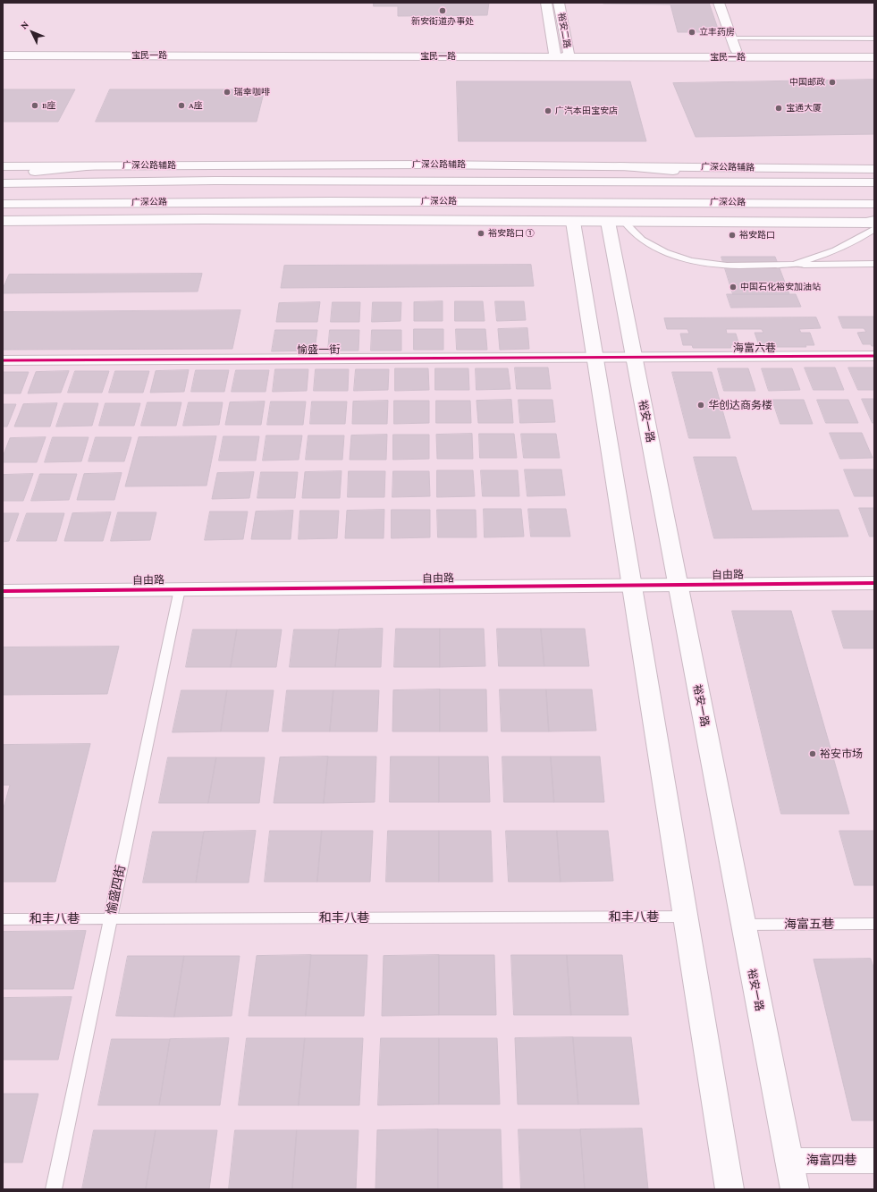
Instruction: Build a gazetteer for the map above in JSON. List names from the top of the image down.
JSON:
{
  "streets": {
    "main road": [
      "裕安二路",
      "宝民一路",
      "广深公路辅路",
      "广深公路",
      "海富六巷",
      "愉盛一街",
      "裕安一路",
      "自由路",
      "海富四巷"
    ],
    "lane": ["愉盛四街", "和丰八巷", "海富五巷"]
  },
  "crossings": [
    ["裕安二路", "宝民一路"],
    ["海富六巷", "愉盛一街"],
    ["海富六巷", "裕安一路"],
    ["愉盛一街", "裕安一路"],
    ["裕安一路", "自由路"],
    ["裕安一路", "海富五巷"],
    ["裕安一路", "海富四巷"],
    ["自由路", "愉盛四街"],
    ["愉盛四街", "和丰八巷"]
  ],
  "places": [
    "新安街道办事处",
    "立丰药房",
    "中国邮政",
    "瑞幸咖啡",
    "B座",
    "A座",
    "宝通大厦",
    "广汽本田宝安店",
    "裕安路口 ①",
    "裕安路口",
    "中国石化裕安加油站",
    "华创达商务楼",
    "裕安市场"
  ],
  "north": "top left"
}
